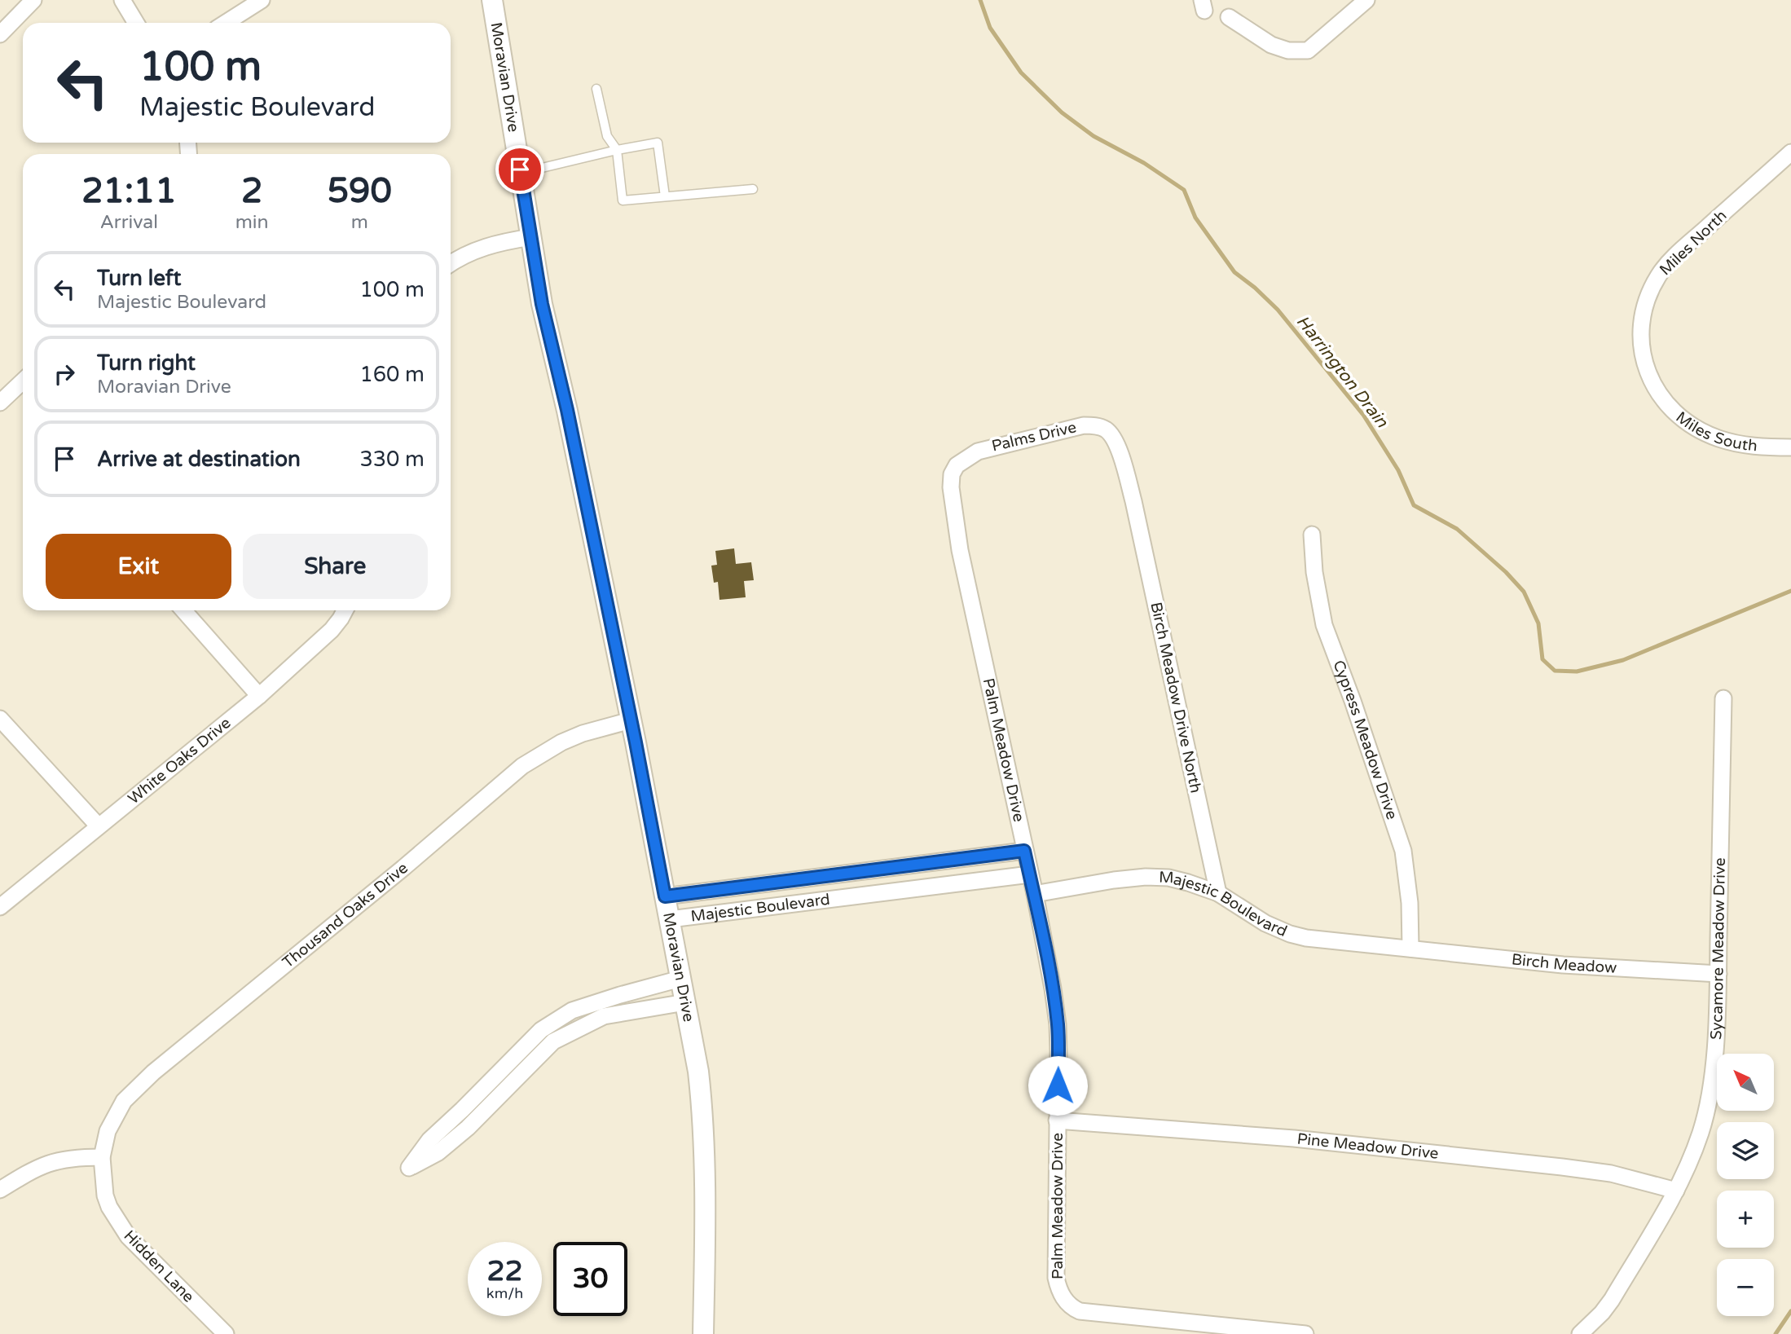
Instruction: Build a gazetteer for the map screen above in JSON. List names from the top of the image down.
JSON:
{
  "streets": {
    "street": [
      "Moravian Drive",
      "Miles North",
      "Miles South",
      "Palms Drive",
      "Birch Meadow Drive North",
      "Cypress Meadow Drive",
      "Palm Meadow Drive",
      "White Oaks Drive",
      "Majestic Boulevard",
      "Thousand Oaks Drive",
      "Sycamore Meadow Drive",
      "Birch Meadow",
      "Pine Meadow Drive",
      "Hidden Lane"
    ]
  },
  "crossings": [
    ["Moravian Drive", "Majestic Boulevard"],
    ["Moravian Drive", "Thousand Oaks Drive"],
    ["Miles North", "Miles South"],
    ["Palms Drive", "Birch Meadow Drive North"],
    ["Palms Drive", "Palm Meadow Drive"],
    ["Birch Meadow Drive North", "Majestic Boulevard"],
    ["Cypress Meadow Drive", "Majestic Boulevard"],
    ["Cypress Meadow Drive", "Birch Meadow"],
    ["Palm Meadow Drive", "Majestic Boulevard"],
    ["Palm Meadow Drive", "Pine Meadow Drive"],
    ["Majestic Boulevard", "Birch Meadow"],
    ["Thousand Oaks Drive", "Hidden Lane"],
    ["Sycamore Meadow Drive", "Birch Meadow"],
    ["Sycamore Meadow Drive", "Pine Meadow Drive"]
  ],
  "water": ["Harrington Drain"],
  "north": "top left",
  "page": {
    "turn": ["100 m", "Majestic Boulevard"],
    "eta": [
      "21:11",
      "Arrival",
      "2",
      "min",
      "590",
      "m"
    ],
    "list": [
      {
        "name": "Turn left",
        "note": "Majestic Boulevard",
        "value": "100 m"
      },
      {
        "name": "Turn right",
        "note": "Moravian Drive",
        "value": "160 m"
      },
      {
        "name": "Arrive at destination",
        "value": "330 m"
      }
    ],
    "buttons": ["Exit", "Share"],
    "map_buttons": ["+", "−"],
    "speed": "22 km/h",
    "limit": "30"
  }
}
